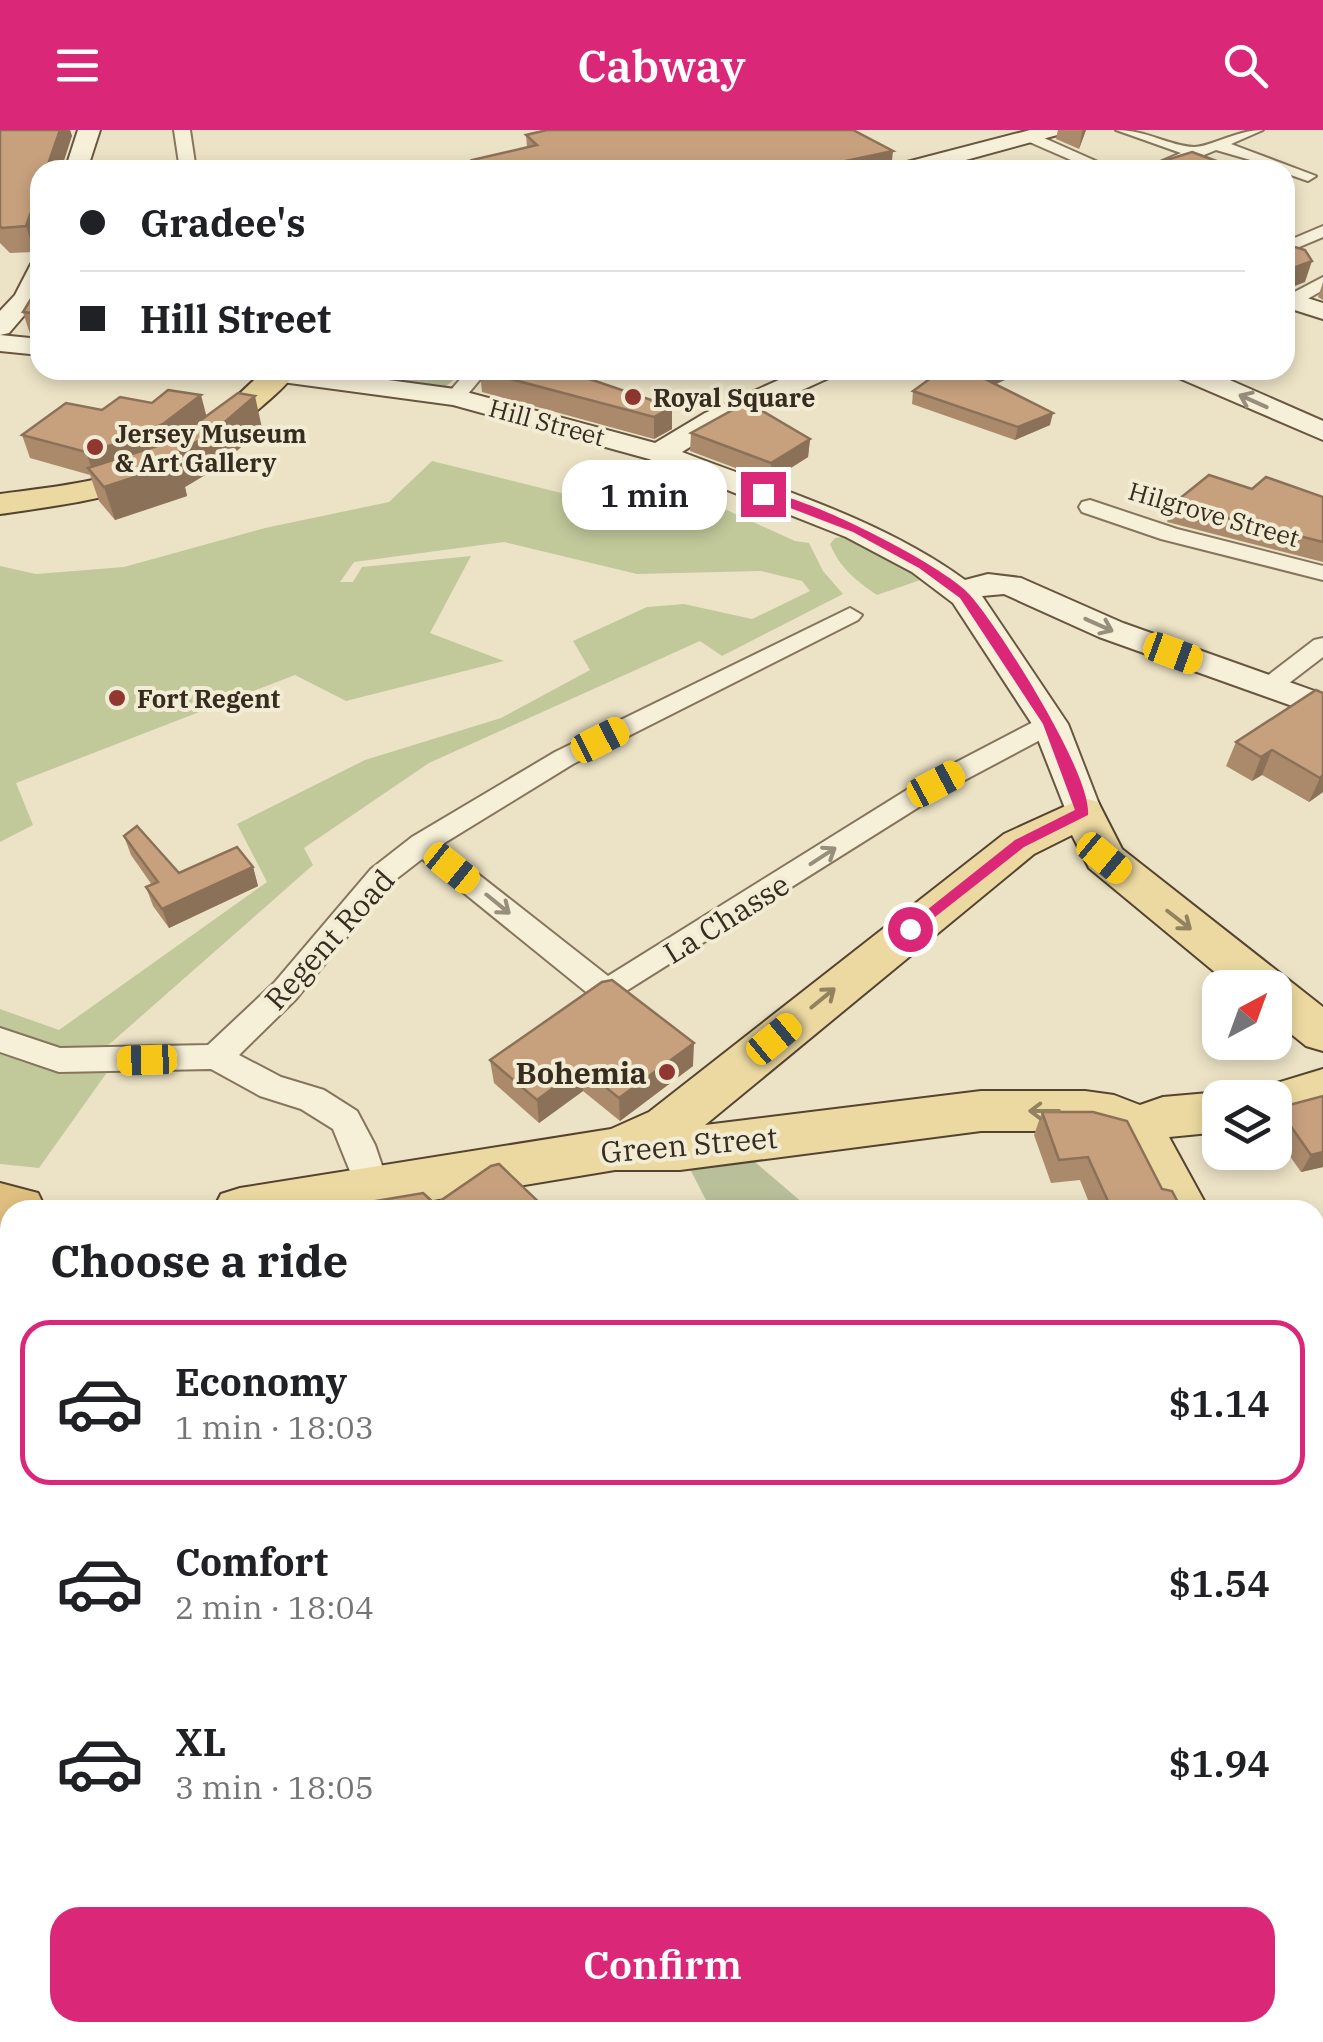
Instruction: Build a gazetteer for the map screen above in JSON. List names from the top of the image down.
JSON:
{
  "streets": {
    "main road": ["Hill Street", "Green Street"],
    "street": ["Hilgrove Street", "La Chasse", "Regent Road"]
  },
  "crossings": [
    ["Hill Street", "La Chasse"],
    ["La Chasse", "Regent Road"]
  ],
  "one_way": ["La Chasse", "Green Street"],
  "places": [
    "Royal Square",
    "Jersey Museum & Art Gallery",
    "Fort Regent",
    "Bohemia"
  ],
  "north": "top right",
  "page": {
    "header": "Cabway",
    "banner": ["Gradee's", "Hill Street"],
    "bubble": "1 min",
    "heading": "Choose a ride",
    "list": [
      {
        "name": "Economy",
        "note": "1 min · 18:03",
        "value": "$1.14"
      },
      {
        "name": "Comfort",
        "note": "2 min · 18:04",
        "value": "$1.54"
      },
      {
        "name": "XL",
        "note": "3 min · 18:05",
        "value": "$1.94"
      }
    ],
    "buttons": "Confirm"
  }
}
